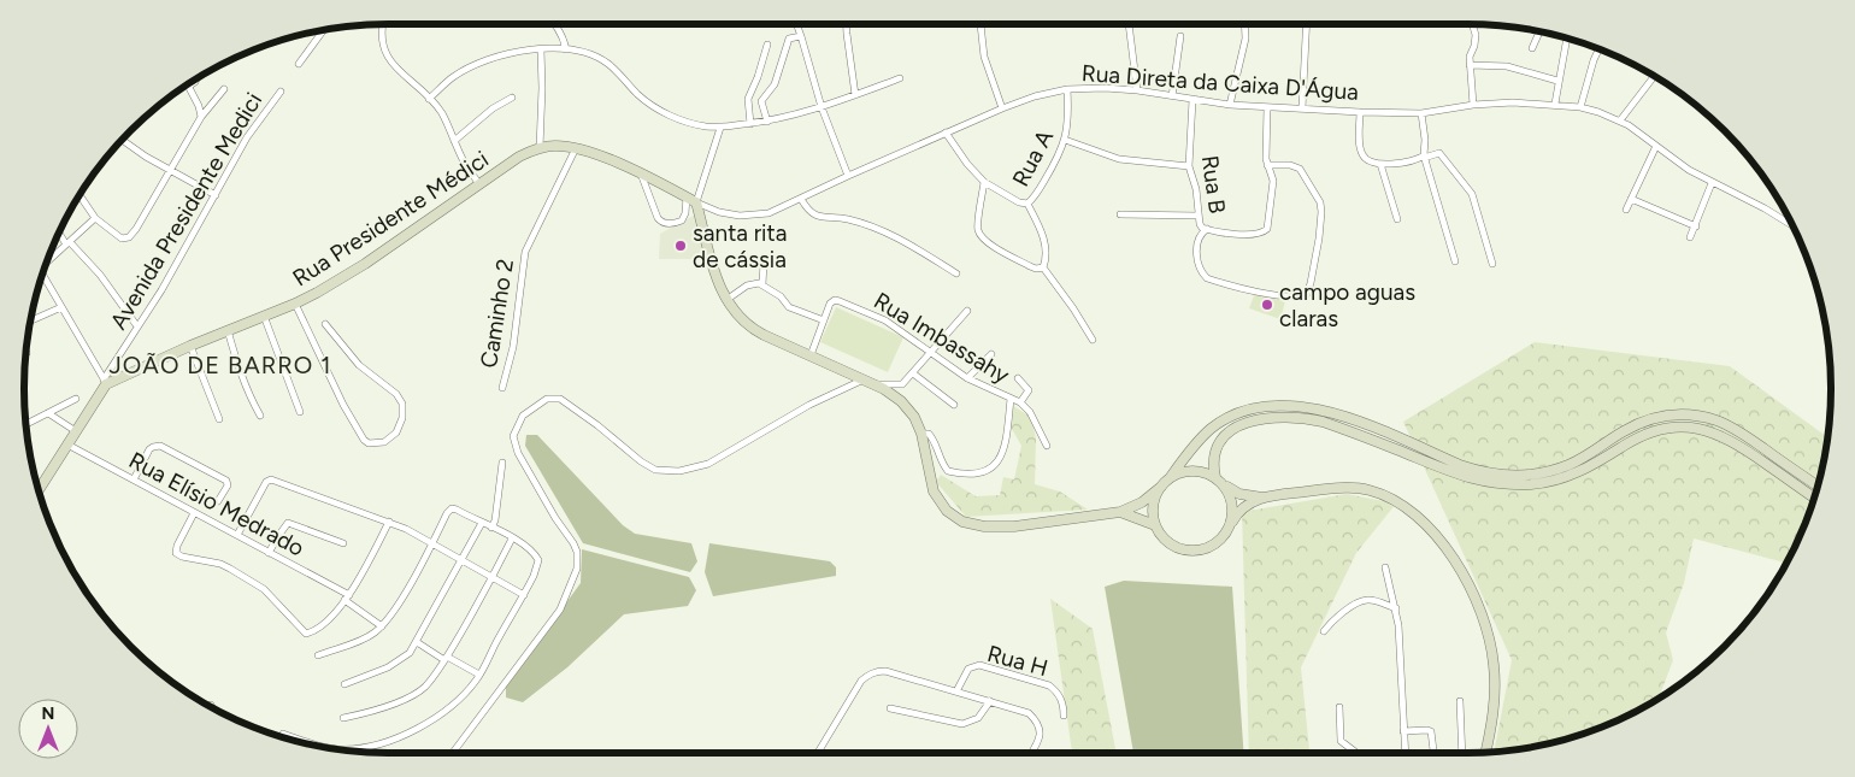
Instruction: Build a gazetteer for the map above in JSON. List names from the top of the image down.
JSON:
{
  "streets": {
    "main road": ["Rua Presidente Médici"],
    "street": [
      "Rua Direta da Caixa D'Água",
      "Rua A",
      "Rua B",
      "Avenida Presidente Medici",
      "Caminho 2",
      "Rua Imbassahy",
      "Rua Elísio Medrado",
      "Rua H"
    ]
  },
  "crossings": [
    ["Rua Direta da Caixa D'Água", "Rua A"],
    ["Rua Direta da Caixa D'Água", "Rua B"],
    ["Rua Direta da Caixa D'Água", "Rua Presidente Médici"],
    ["Avenida Presidente Medici", "Rua Presidente Médici"],
    ["Rua Presidente Médici", "Caminho 2"]
  ],
  "districts": ["JOÃO DE BARRO 1"],
  "places": ["santa rita de cássia", "campo aguas claras"],
  "north": "top"
}
